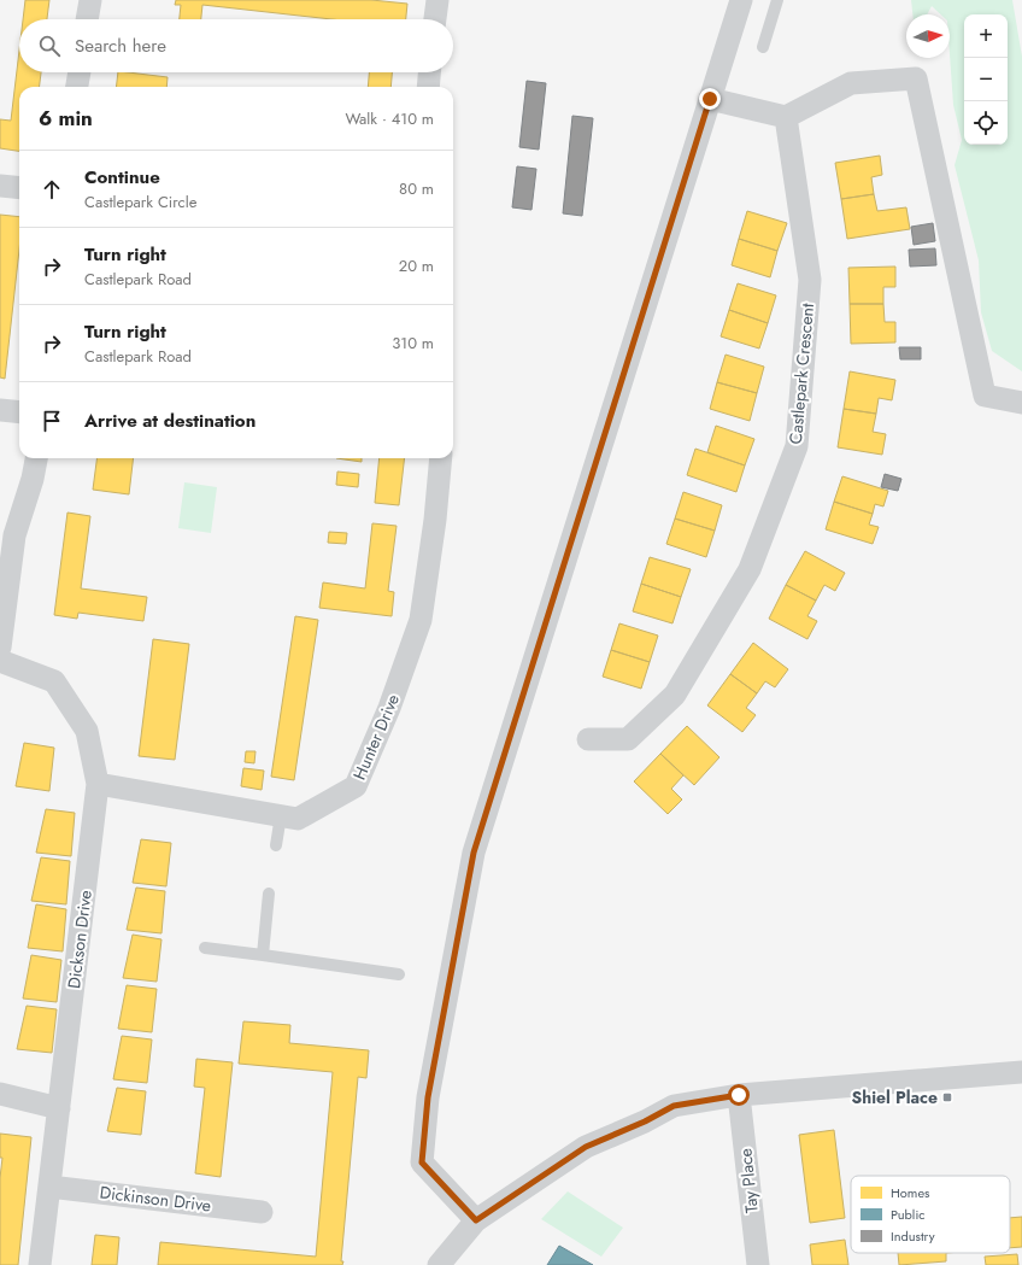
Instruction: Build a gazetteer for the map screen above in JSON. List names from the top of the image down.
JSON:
{
  "streets": {
    "street": [
      "Castlepark Crescent",
      "Hunter Drive",
      "Dickson Drive",
      "Tay Place",
      "Dickinson Drive"
    ]
  },
  "crossings": [
    ["Hunter Drive", "Dickson Drive"],
    ["Dickson Drive", "Dickinson Drive"]
  ],
  "places": {
    "transit": ["Shiel Place"]
  },
  "legend": ["Homes", "Public", "Industry"],
  "north": "right",
  "page": {
    "map_buttons": ["+", "−"],
    "search": "Search here",
    "heading": ["6 min", "Walk · 410 m"],
    "list": [
      ["Continue", "Castlepark Circle", "80 m"],
      ["Turn right", "Castlepark Road", "20 m"],
      ["Turn right", "Castlepark Road", "310 m"],
      "Arrive at destination"
    ]
  }
}
